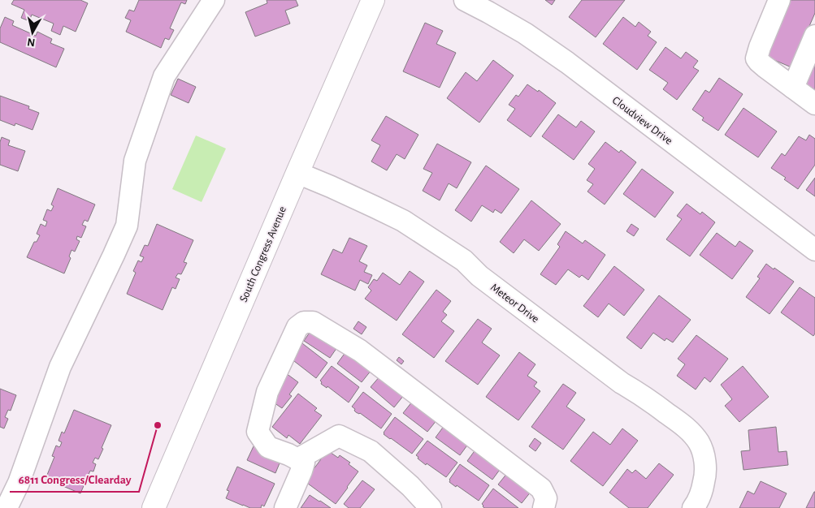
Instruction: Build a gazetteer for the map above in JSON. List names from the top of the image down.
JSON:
{
  "streets": {
    "main road": ["South Congress Avenue"],
    "street": ["Cloudview Drive", "Meteor Drive"]
  },
  "crossings": [
    ["South Congress Avenue", "Meteor Drive"]
  ],
  "places": ["6811 Congress/Clearday"],
  "north": "bottom"
}
